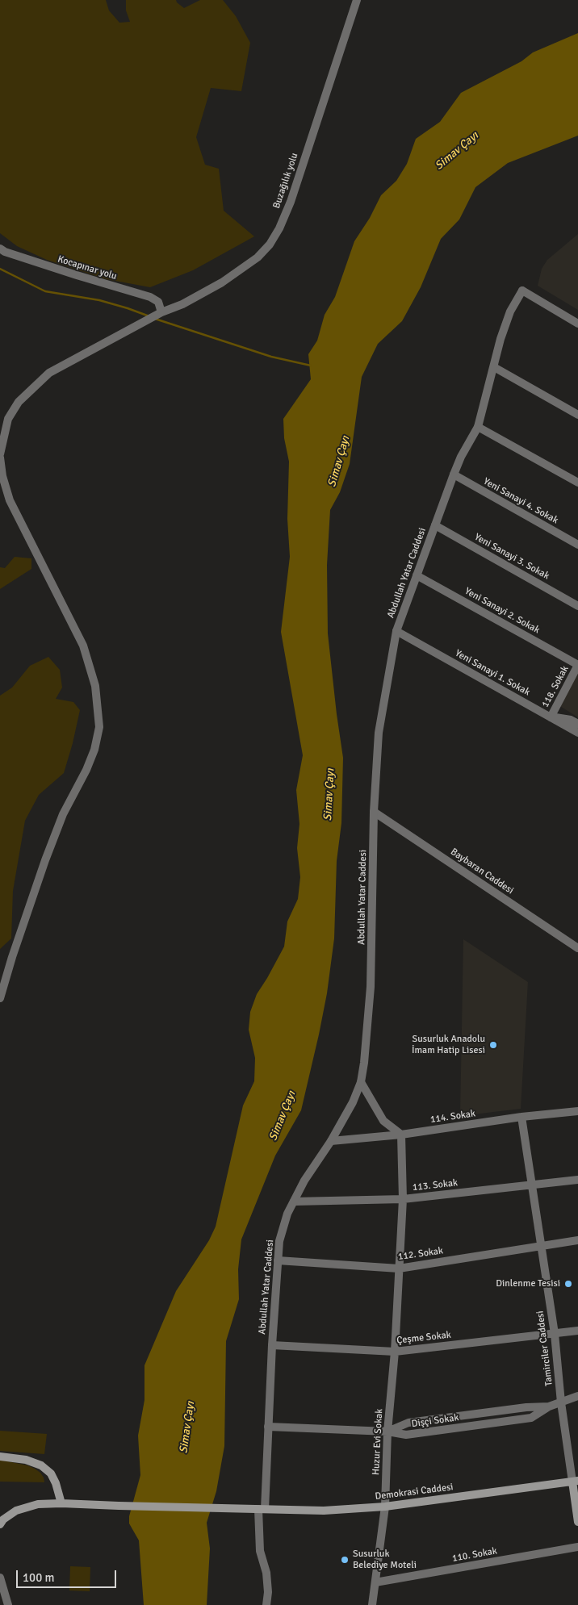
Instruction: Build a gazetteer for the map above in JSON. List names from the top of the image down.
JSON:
{
  "streets": {
    "main road": ["Demokrasi Caddesi"],
    "street": [
      "Buzağılık yolu",
      "Kocapınar yolu",
      "Yeni Sanayi 4. Sokak",
      "Yeni Sanayi 3. Sokak",
      "Abdullah Yatar Caddesi",
      "Yeni Sanayi 2. Sokak",
      "Yeni Sanayi 1. Sokak",
      "118. Sokak",
      "Baybaran Caddesi",
      "114. Sokak",
      "113. Sokak",
      "112. Sokak",
      "Çeşme Sokak",
      "Tamirciler Caddesi",
      "Dişçi Sokak",
      "Huzur Evi Sokak",
      "110. Sokak"
    ]
  },
  "crossings": [
    ["Buzağılık yolu", "Kocapınar yolu"],
    ["Yeni Sanayi 4. Sokak", "Abdullah Yatar Caddesi"],
    ["Yeni Sanayi 3. Sokak", "Abdullah Yatar Caddesi"],
    ["Abdullah Yatar Caddesi", "Yeni Sanayi 2. Sokak"],
    ["Abdullah Yatar Caddesi", "Yeni Sanayi 1. Sokak"],
    ["Abdullah Yatar Caddesi", "Baybaran Caddesi"],
    ["Abdullah Yatar Caddesi", "114. Sokak"],
    ["Abdullah Yatar Caddesi", "113. Sokak"],
    ["Abdullah Yatar Caddesi", "112. Sokak"],
    ["Abdullah Yatar Caddesi", "Çeşme Sokak"],
    ["Abdullah Yatar Caddesi", "Demokrasi Caddesi"],
    ["Yeni Sanayi 2. Sokak", "118. Sokak"],
    ["Yeni Sanayi 1. Sokak", "118. Sokak"],
    ["114. Sokak", "Tamirciler Caddesi"],
    ["114. Sokak", "Huzur Evi Sokak"],
    ["113. Sokak", "Tamirciler Caddesi"],
    ["113. Sokak", "Huzur Evi Sokak"],
    ["112. Sokak", "Tamirciler Caddesi"],
    ["112. Sokak", "Huzur Evi Sokak"],
    ["Çeşme Sokak", "Tamirciler Caddesi"],
    ["Çeşme Sokak", "Huzur Evi Sokak"],
    ["Tamirciler Caddesi", "Dişçi Sokak"],
    ["Tamirciler Caddesi", "Demokrasi Caddesi"],
    ["Dişçi Sokak", "Huzur Evi Sokak"],
    ["Huzur Evi Sokak", "Demokrasi Caddesi"],
    ["Huzur Evi Sokak", "110. Sokak"]
  ],
  "water": ["Simav Çayı"],
  "places": ["Susurluk Anadolu İmam Hatip Lisesi", "Dinlenme Tesisi", "Susurluk Belediye Moteli"],
  "scale_bar": "100 m"
}
